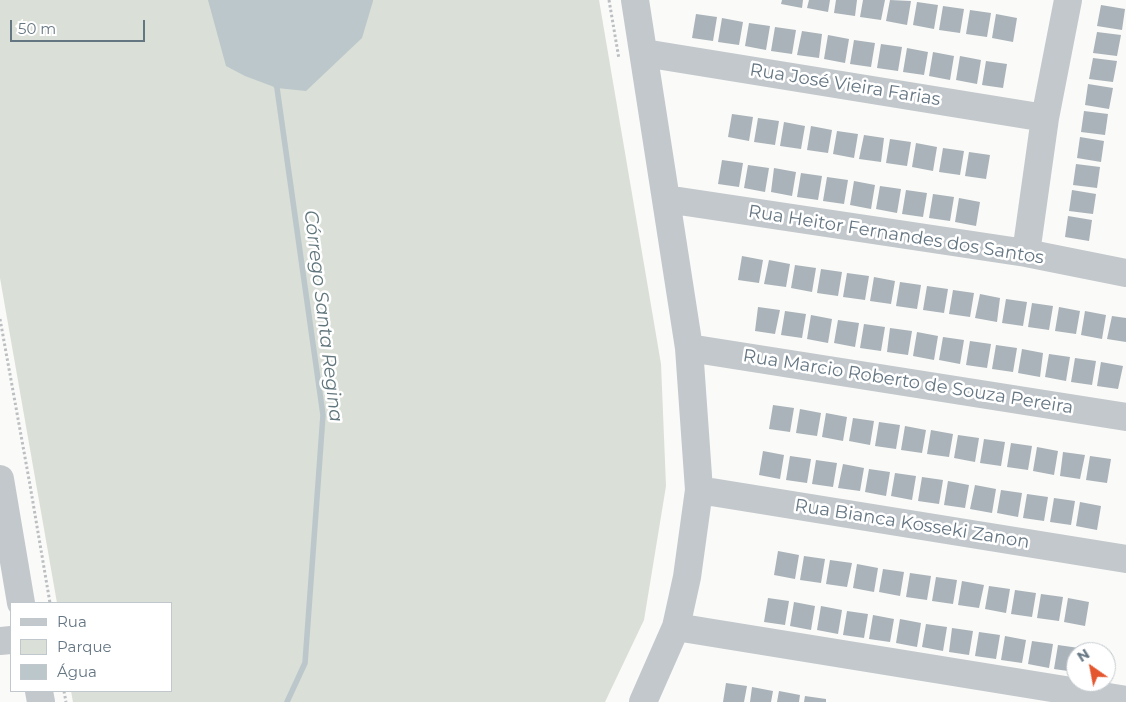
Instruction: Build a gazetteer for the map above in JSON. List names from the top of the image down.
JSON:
{
  "streets": {
    "street": [
      "Rua José Vieira Farias",
      "Rua Heitor Fernandes dos Santos",
      "Rua Marcio Roberto de Souza Pereira",
      "Rua Bianca Kosseki Zanon"
    ]
  },
  "water": ["Córrego Santa Regina"],
  "legend": ["Rua", "Parque", "Água"],
  "scale_bar": "50 m",
  "north": "top left"
}
